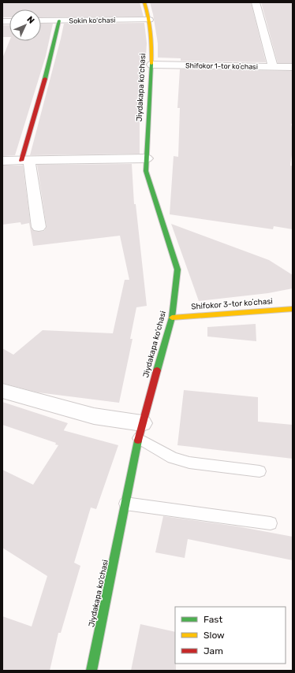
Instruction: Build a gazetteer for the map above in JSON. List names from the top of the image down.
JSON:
{
  "streets": {
    "street": [
      "Sokin koʻchasi",
      "Shifokor 1-tor koʼchasi",
      "Jiydakapa ko'chasi",
      "Shifokor 3-tor koʼchasi"
    ]
  },
  "crossings": [
    ["Sokin koʻchasi", "Jiydakapa ko'chasi"],
    ["Shifokor 1-tor koʼchasi", "Jiydakapa ko'chasi"],
    ["Jiydakapa ko'chasi", "Shifokor 3-tor koʼchasi"]
  ],
  "legend": ["Fast", "Slow", "Jam"],
  "north": "top right"
}
